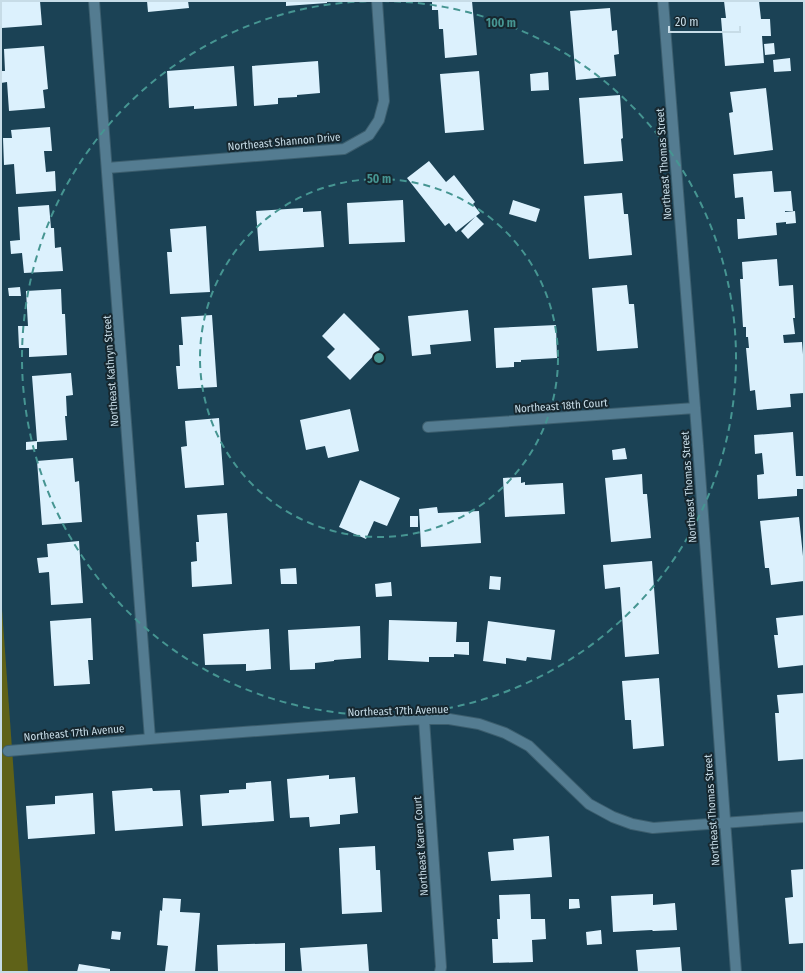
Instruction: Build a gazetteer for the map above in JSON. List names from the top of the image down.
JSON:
{
  "streets": {
    "street": [
      "Northeast Shannon Drive",
      "Northeast Thomas Street",
      "Northeast Kathryn Street",
      "Northeast 18th Court",
      "Northeast 17th Avenue",
      "Northeast Karen Court"
    ]
  },
  "crossings": [
    ["Northeast Shannon Drive", "Northeast Kathryn Street"],
    ["Northeast Thomas Street", "Northeast 18th Court"],
    ["Northeast Thomas Street", "Northeast 17th Avenue"],
    ["Northeast Kathryn Street", "Northeast 17th Avenue"],
    ["Northeast 17th Avenue", "Northeast Karen Court"]
  ],
  "scale_bar": "20 m",
  "rings": ["100 m", "50 m"]
}
